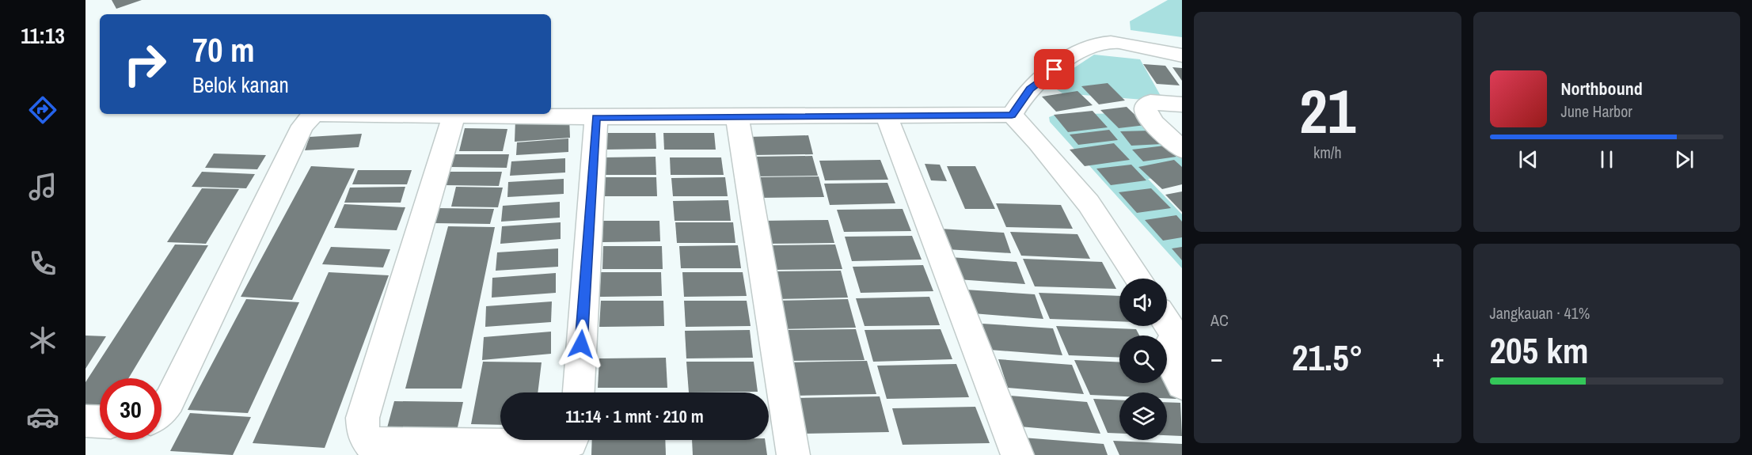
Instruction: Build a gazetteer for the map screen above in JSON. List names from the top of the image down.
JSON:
{
  "page": {
    "tabs": "11:13",
    "tile": [
      ["21", "km/h"],
      "AC",
      ["Jangkauan · 41%", "205 km"]
    ],
    "turn": ["70 m", "Belok kanan"],
    "song": ["Northbound", "June Harbor"],
    "heat": ["−", "21.5°", "+"],
    "limit": "30",
    "trip": "11:14 · 1 mnt · 210 m"
  }
}
